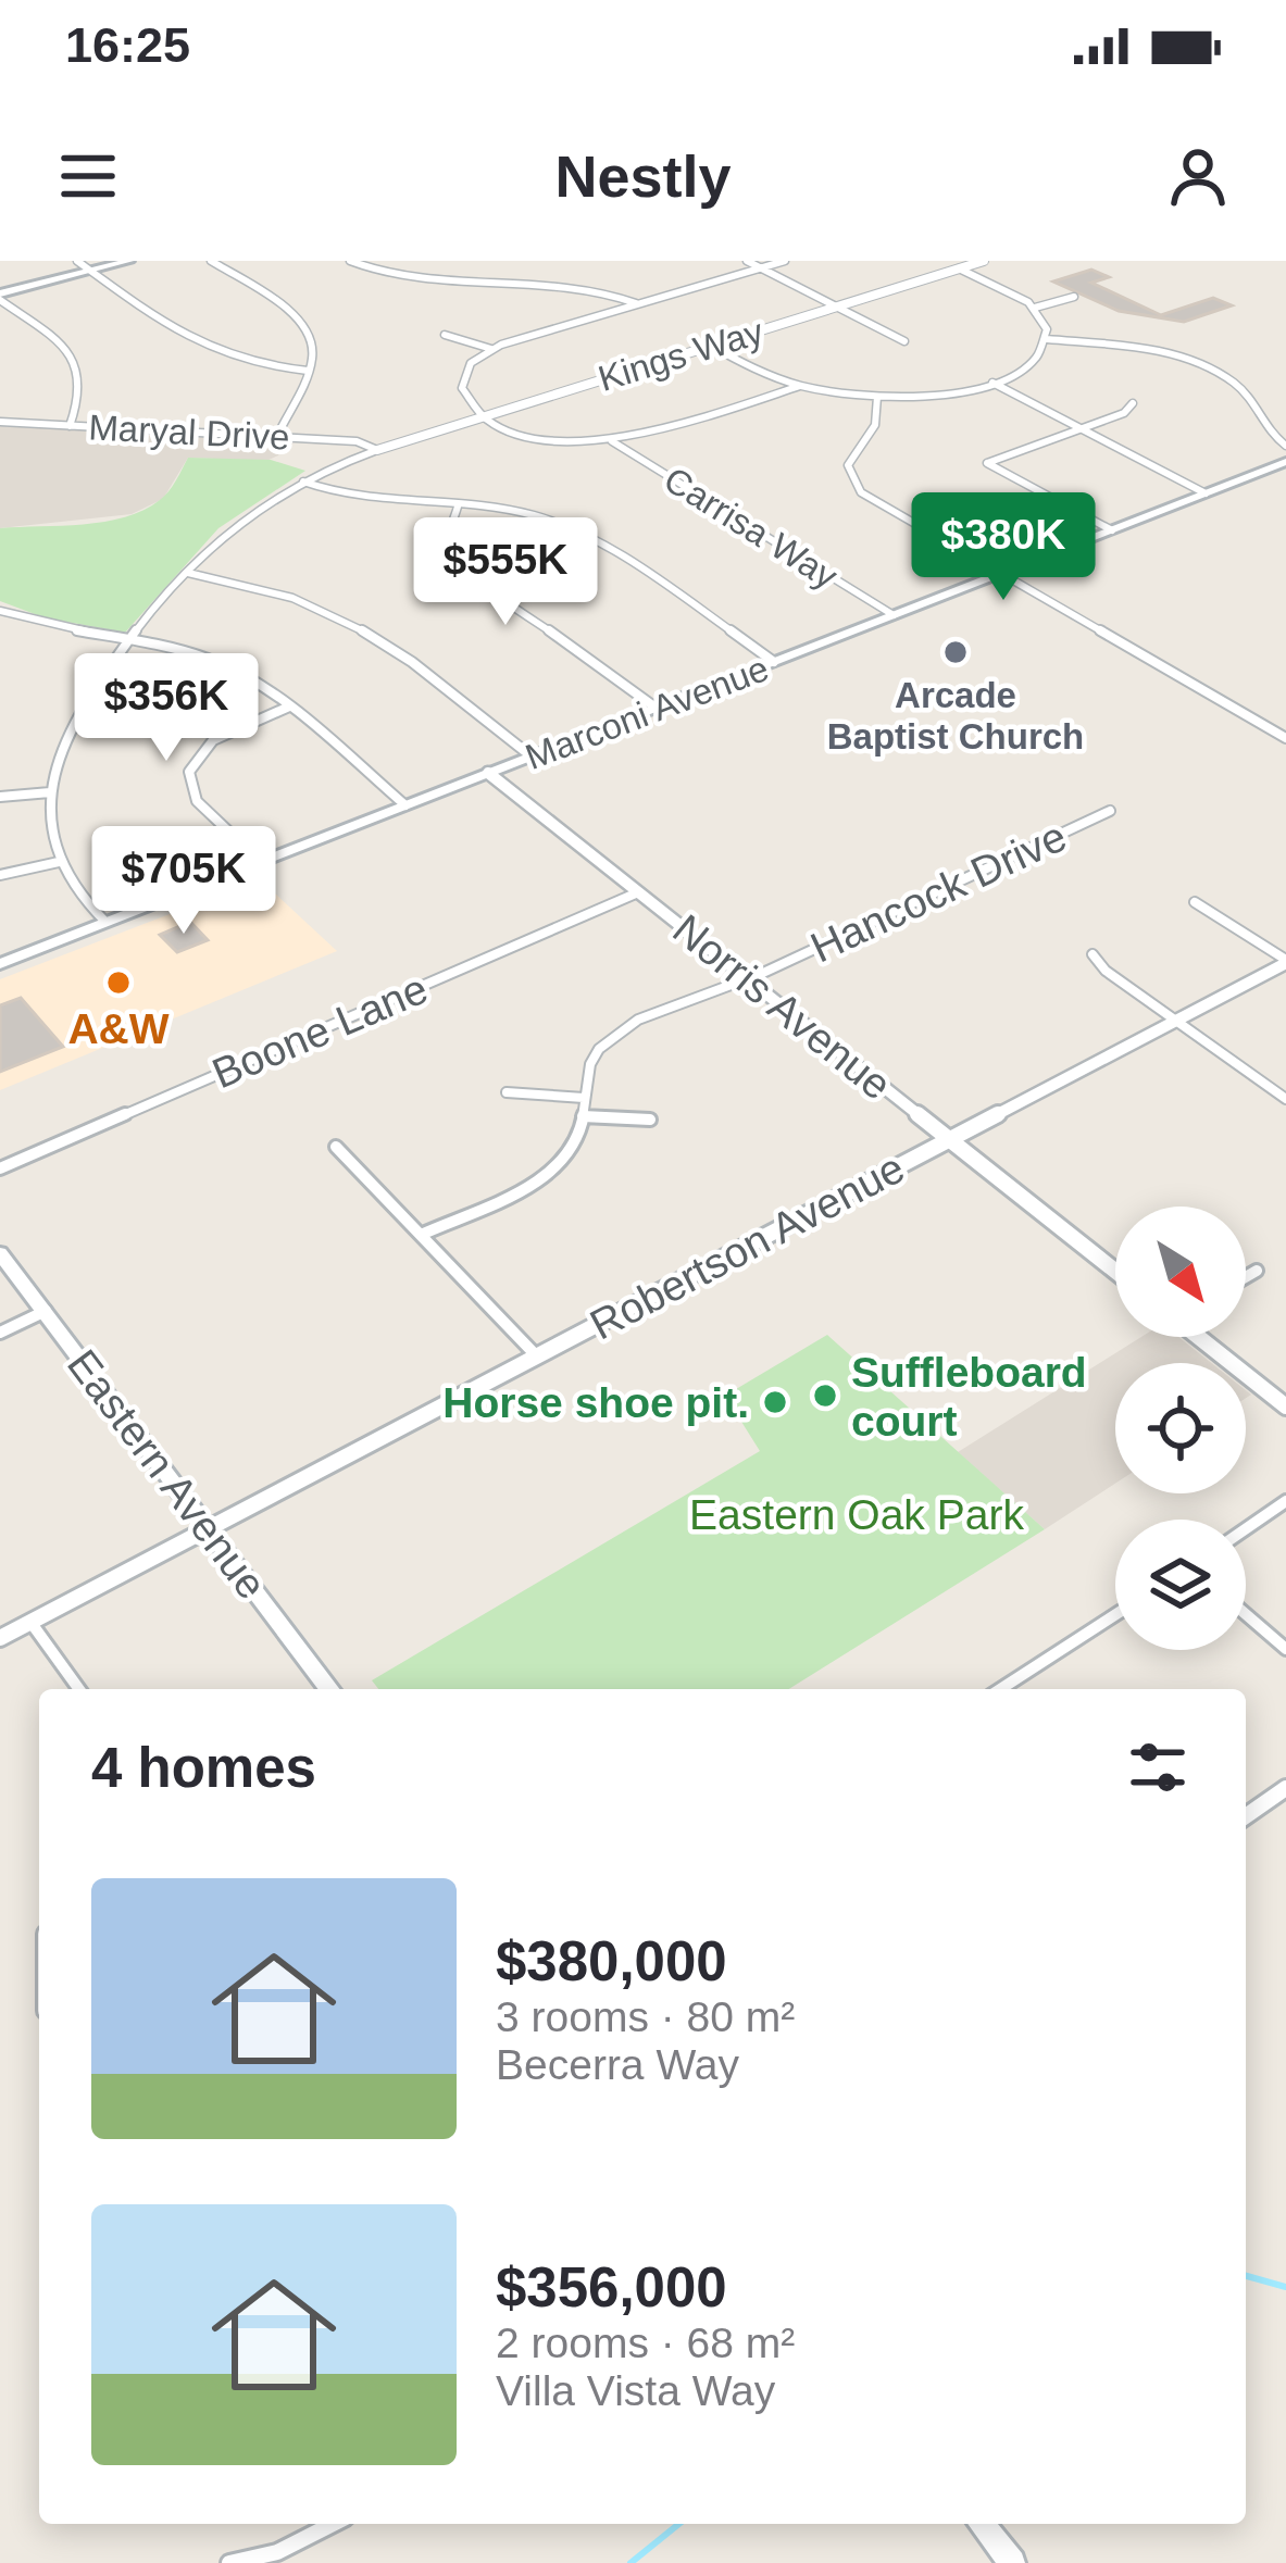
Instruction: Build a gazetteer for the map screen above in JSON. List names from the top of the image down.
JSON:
{
  "streets": {
    "main road": ["Marconi Avenue", "Eastern Avenue"],
    "street": [
      "Kings Way",
      "Maryal Drive",
      "Carrisa Way",
      "Hancock Drive",
      "Norris Avenue",
      "Boone Lane",
      "Robertson Avenue"
    ]
  },
  "crossings": [
    ["Kings Way", "Maryal Drive"],
    ["Carrisa Way", "Marconi Avenue"],
    ["Marconi Avenue", "Norris Avenue"],
    ["Hancock Drive", "Norris Avenue"],
    ["Norris Avenue", "Boone Lane"],
    ["Norris Avenue", "Robertson Avenue"],
    ["Robertson Avenue", "Eastern Avenue"]
  ],
  "parks": ["Eastern Oak Park"],
  "places": [
    "Arcade Baptist Church",
    "A&W",
    "Suffleboard court",
    "Horse shoe pit."
  ],
  "north": "bottom right",
  "page": {
    "status": "16:25",
    "header": "Nestly",
    "price": [
      "$380K",
      "$555K",
      "$356K",
      "$705K"
    ],
    "heading": "4 homes",
    "list": [
      {
        "name": "$380,000",
        "note": "3 rooms · 80 m² · Becerra Way"
      },
      {
        "name": "$356,000",
        "note": "2 rooms · 68 m² · Villa Vista Way"
      }
    ]
  }
}
